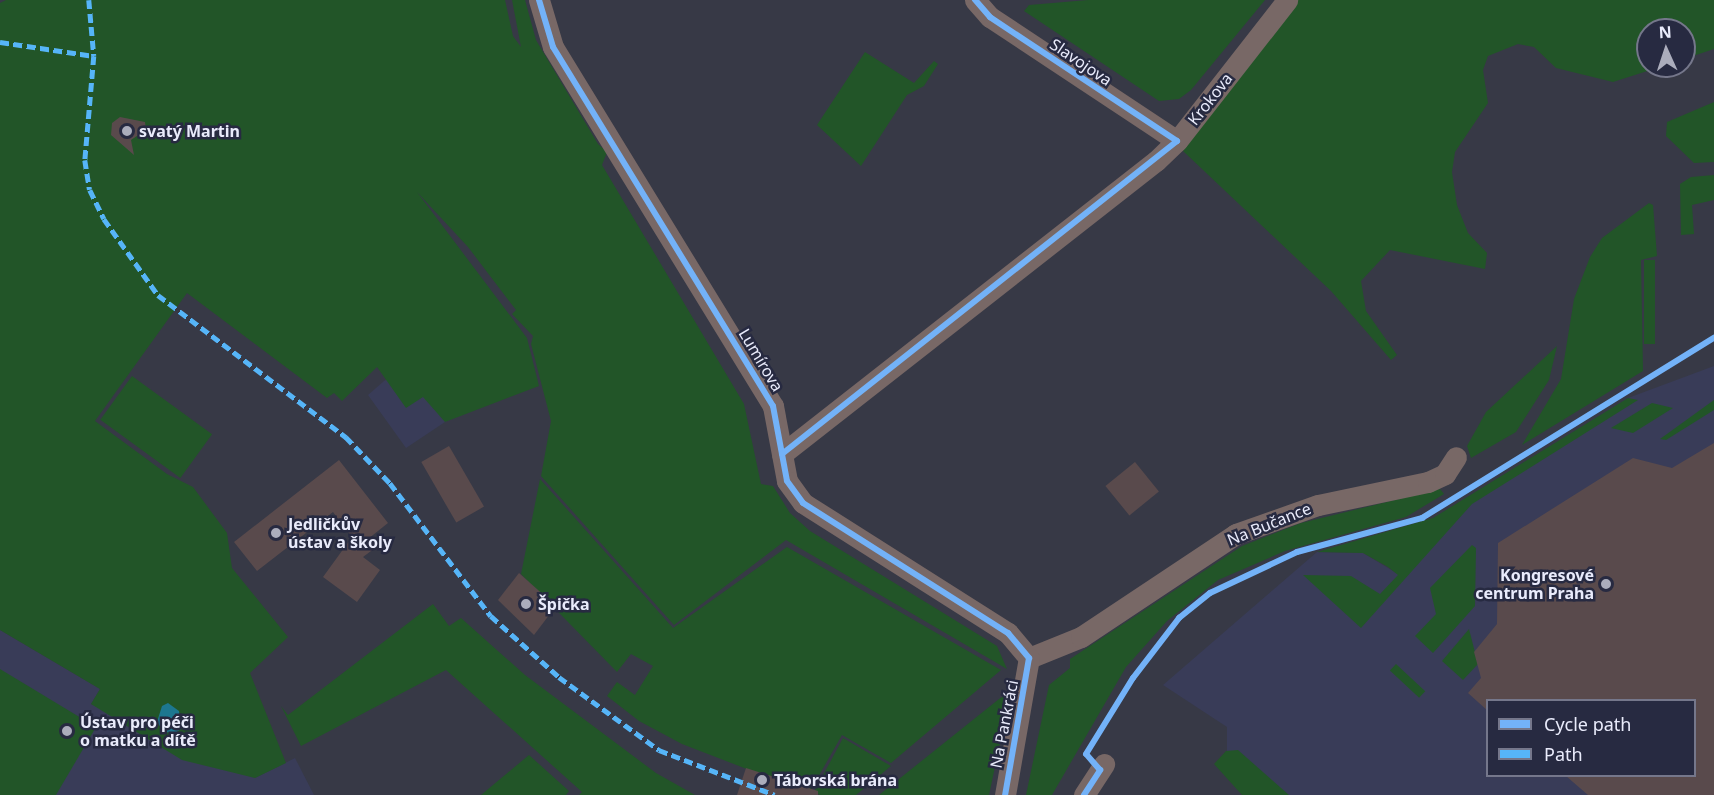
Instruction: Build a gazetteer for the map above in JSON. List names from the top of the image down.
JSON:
{
  "streets": {
    "street": [
      "Slavojova",
      "Krokova",
      "Lumírova",
      "Na Bučance",
      "Na Pankráci"
    ]
  },
  "crossings": [
    ["Slavojova", "Krokova"],
    ["Krokova", "Lumírova"],
    ["Lumírova", "Na Bučance"],
    ["Lumírova", "Na Pankráci"],
    ["Na Bučance", "Na Pankráci"]
  ],
  "places": [
    "svatý Martin",
    "Jedličkův ústav a školy",
    "Kongresové centrum Praha",
    "Špička",
    "Ústav pro péči o matku a dítě",
    "Táborská brána"
  ],
  "legend": ["Cycle path", "Path"],
  "north": "top"
}
